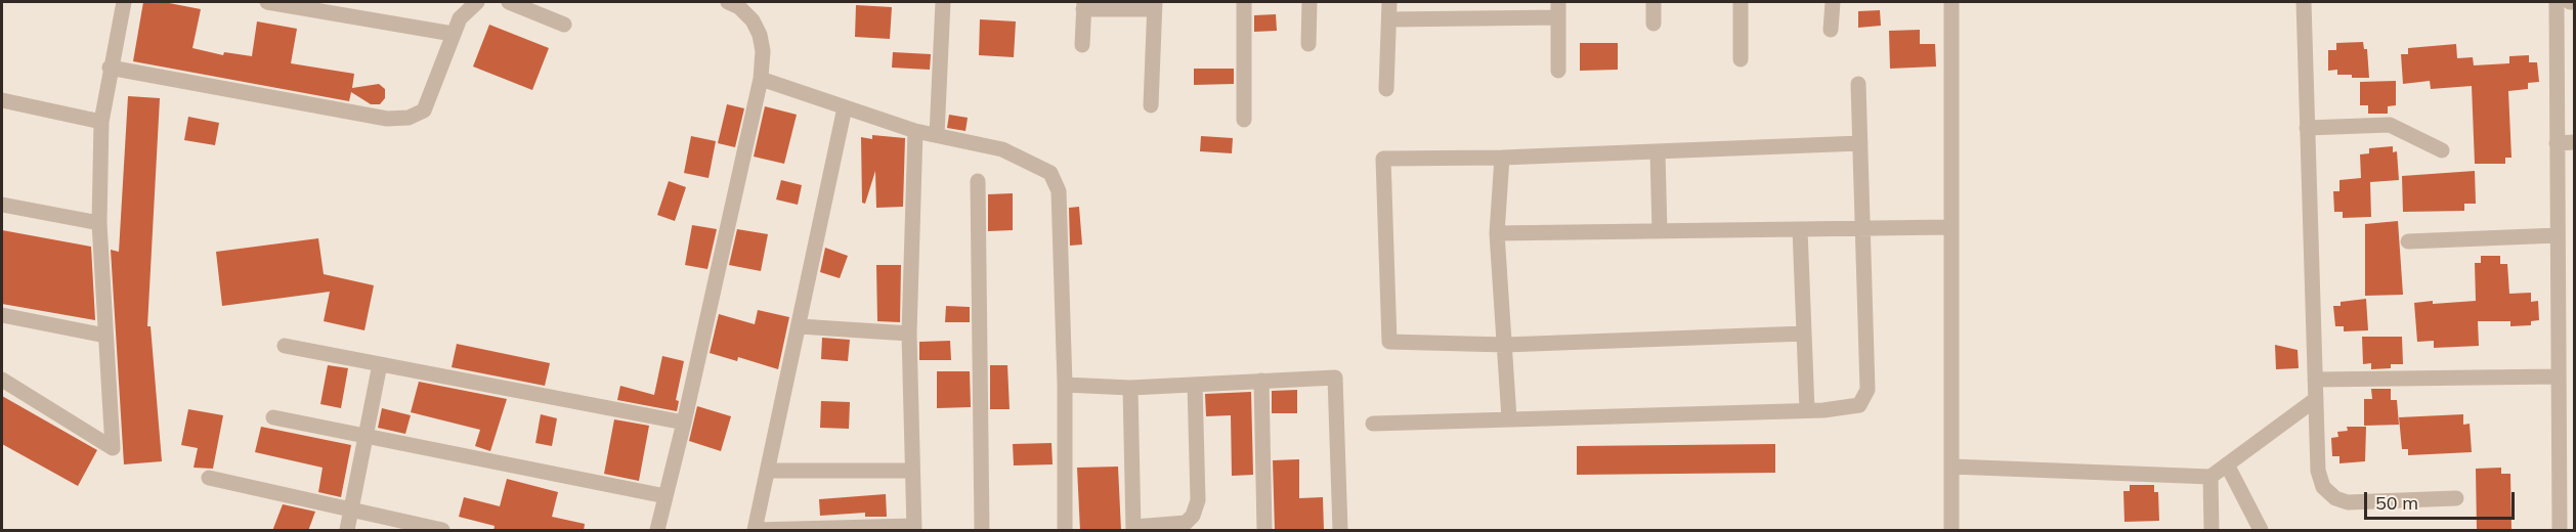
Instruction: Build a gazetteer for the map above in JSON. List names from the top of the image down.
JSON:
{
  "scale_bar": "50 m"
}
